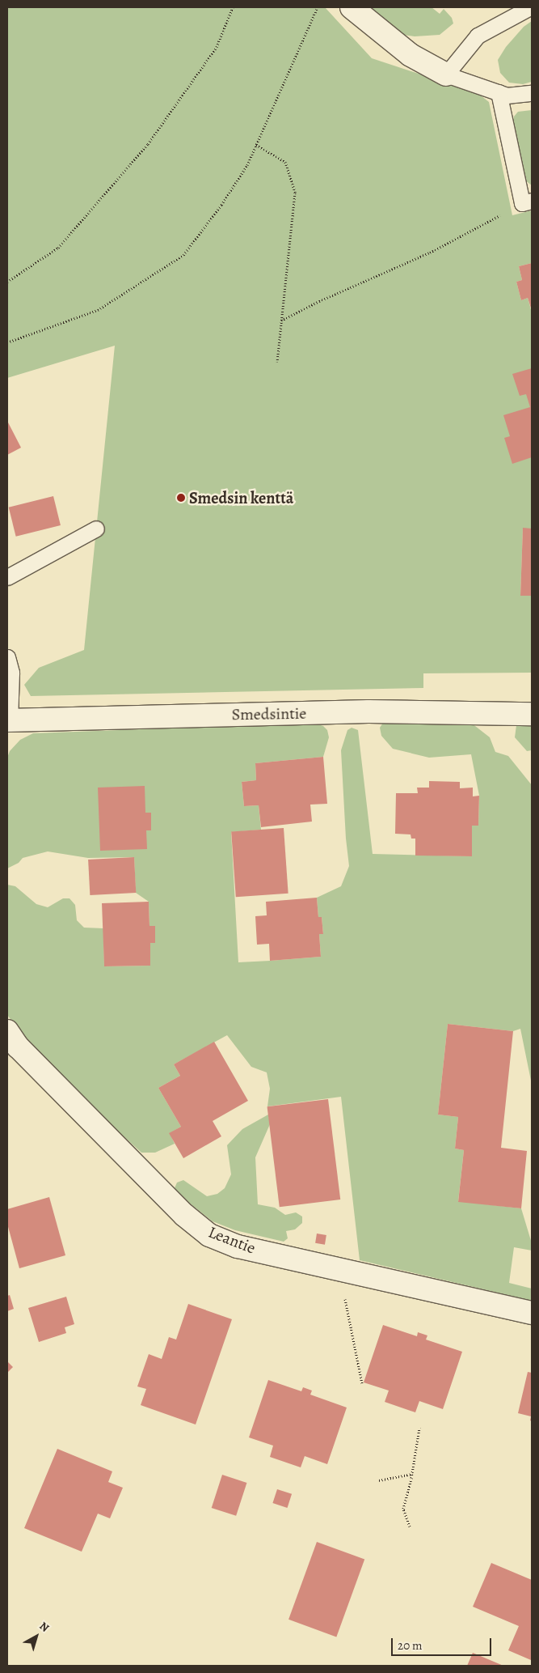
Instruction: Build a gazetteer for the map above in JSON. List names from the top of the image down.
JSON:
{
  "streets": {
    "street": ["Smedsintie", "Leantie"]
  },
  "places": ["Smedsin kenttä"],
  "scale_bar": "20 m",
  "north": "top right"
}
